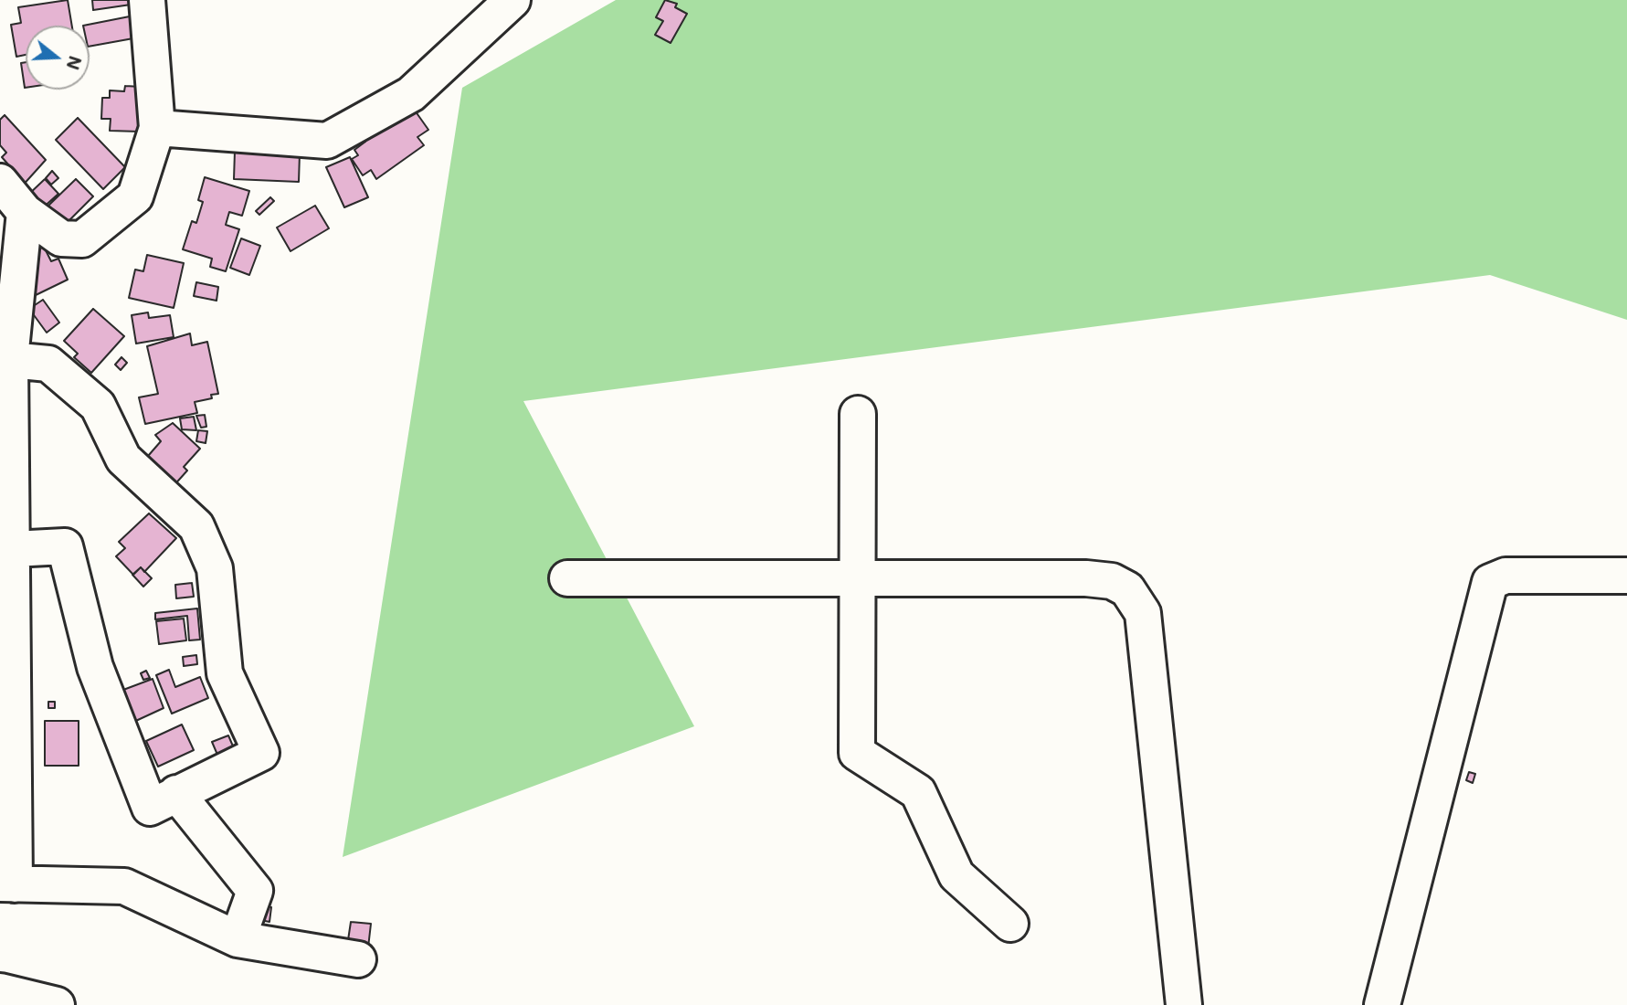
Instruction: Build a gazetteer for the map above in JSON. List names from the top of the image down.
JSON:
{
  "north": "right"
}
